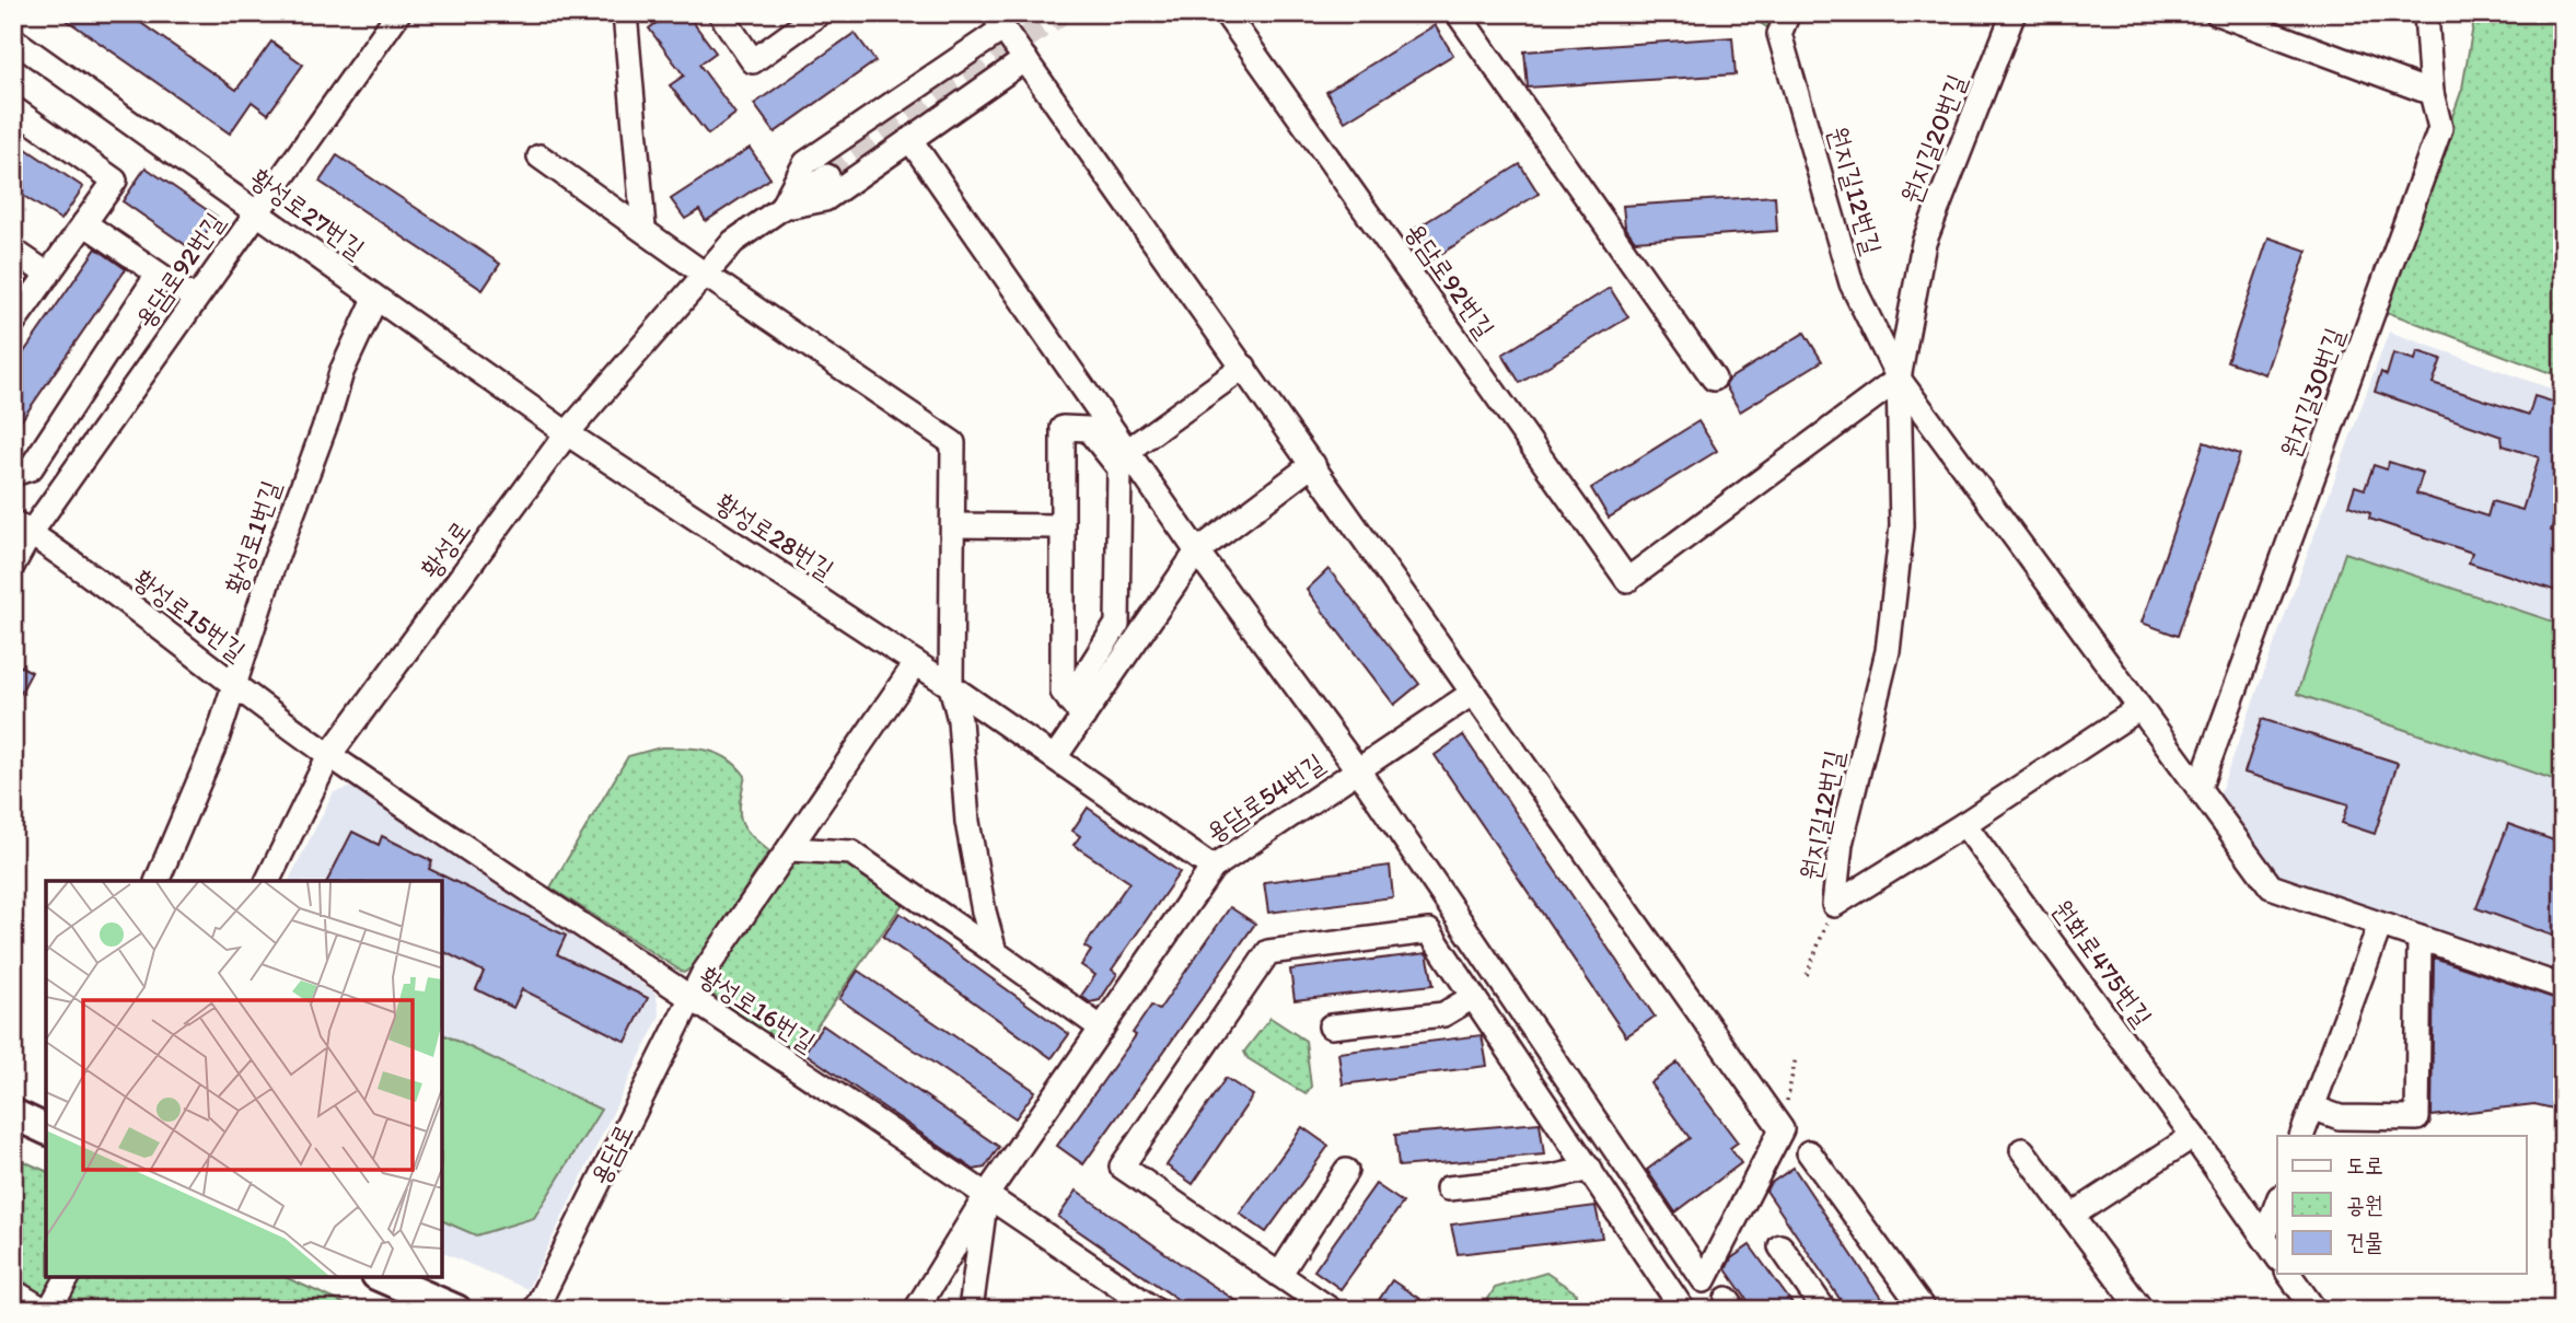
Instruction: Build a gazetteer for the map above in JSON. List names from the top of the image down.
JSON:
{
  "streets": {
    "street": [
      "원지길20번길",
      "원지길12번길",
      "황성로27번길",
      "용담로92번길",
      "원지길30번길",
      "황성로28번길",
      "황성로1번길",
      "황성로",
      "황성로15번길",
      "용담로54번길",
      "원화로475번길",
      "황성로16번길",
      "용담로"
    ]
  },
  "crossings": [
    ["원지길20번길", "원지길12번길"],
    ["원지길20번길", "용담로92번길"],
    ["원지길12번길", "용담로92번길"],
    ["원지길12번길", "원지길30번길"],
    ["원지길12번길", "원화로475번길"],
    ["황성로27번길", "용담로92번길"],
    ["황성로27번길", "황성로28번길"],
    ["황성로27번길", "황성로1번길"],
    ["황성로27번길", "황성로"],
    ["용담로92번길", "황성로15번길"],
    ["황성로28번길", "황성로"],
    ["황성로28번길", "용담로54번길"],
    ["황성로28번길", "용담로"],
    ["황성로1번길", "황성로15번길"],
    ["황성로", "황성로15번길"],
    ["황성로", "황성로16번길"],
    ["황성로15번길", "황성로16번길"],
    ["용담로54번길", "황성로16번길"],
    ["황성로16번길", "용담로"]
  ],
  "legend": ["도로", "공원", "건물"]
}
